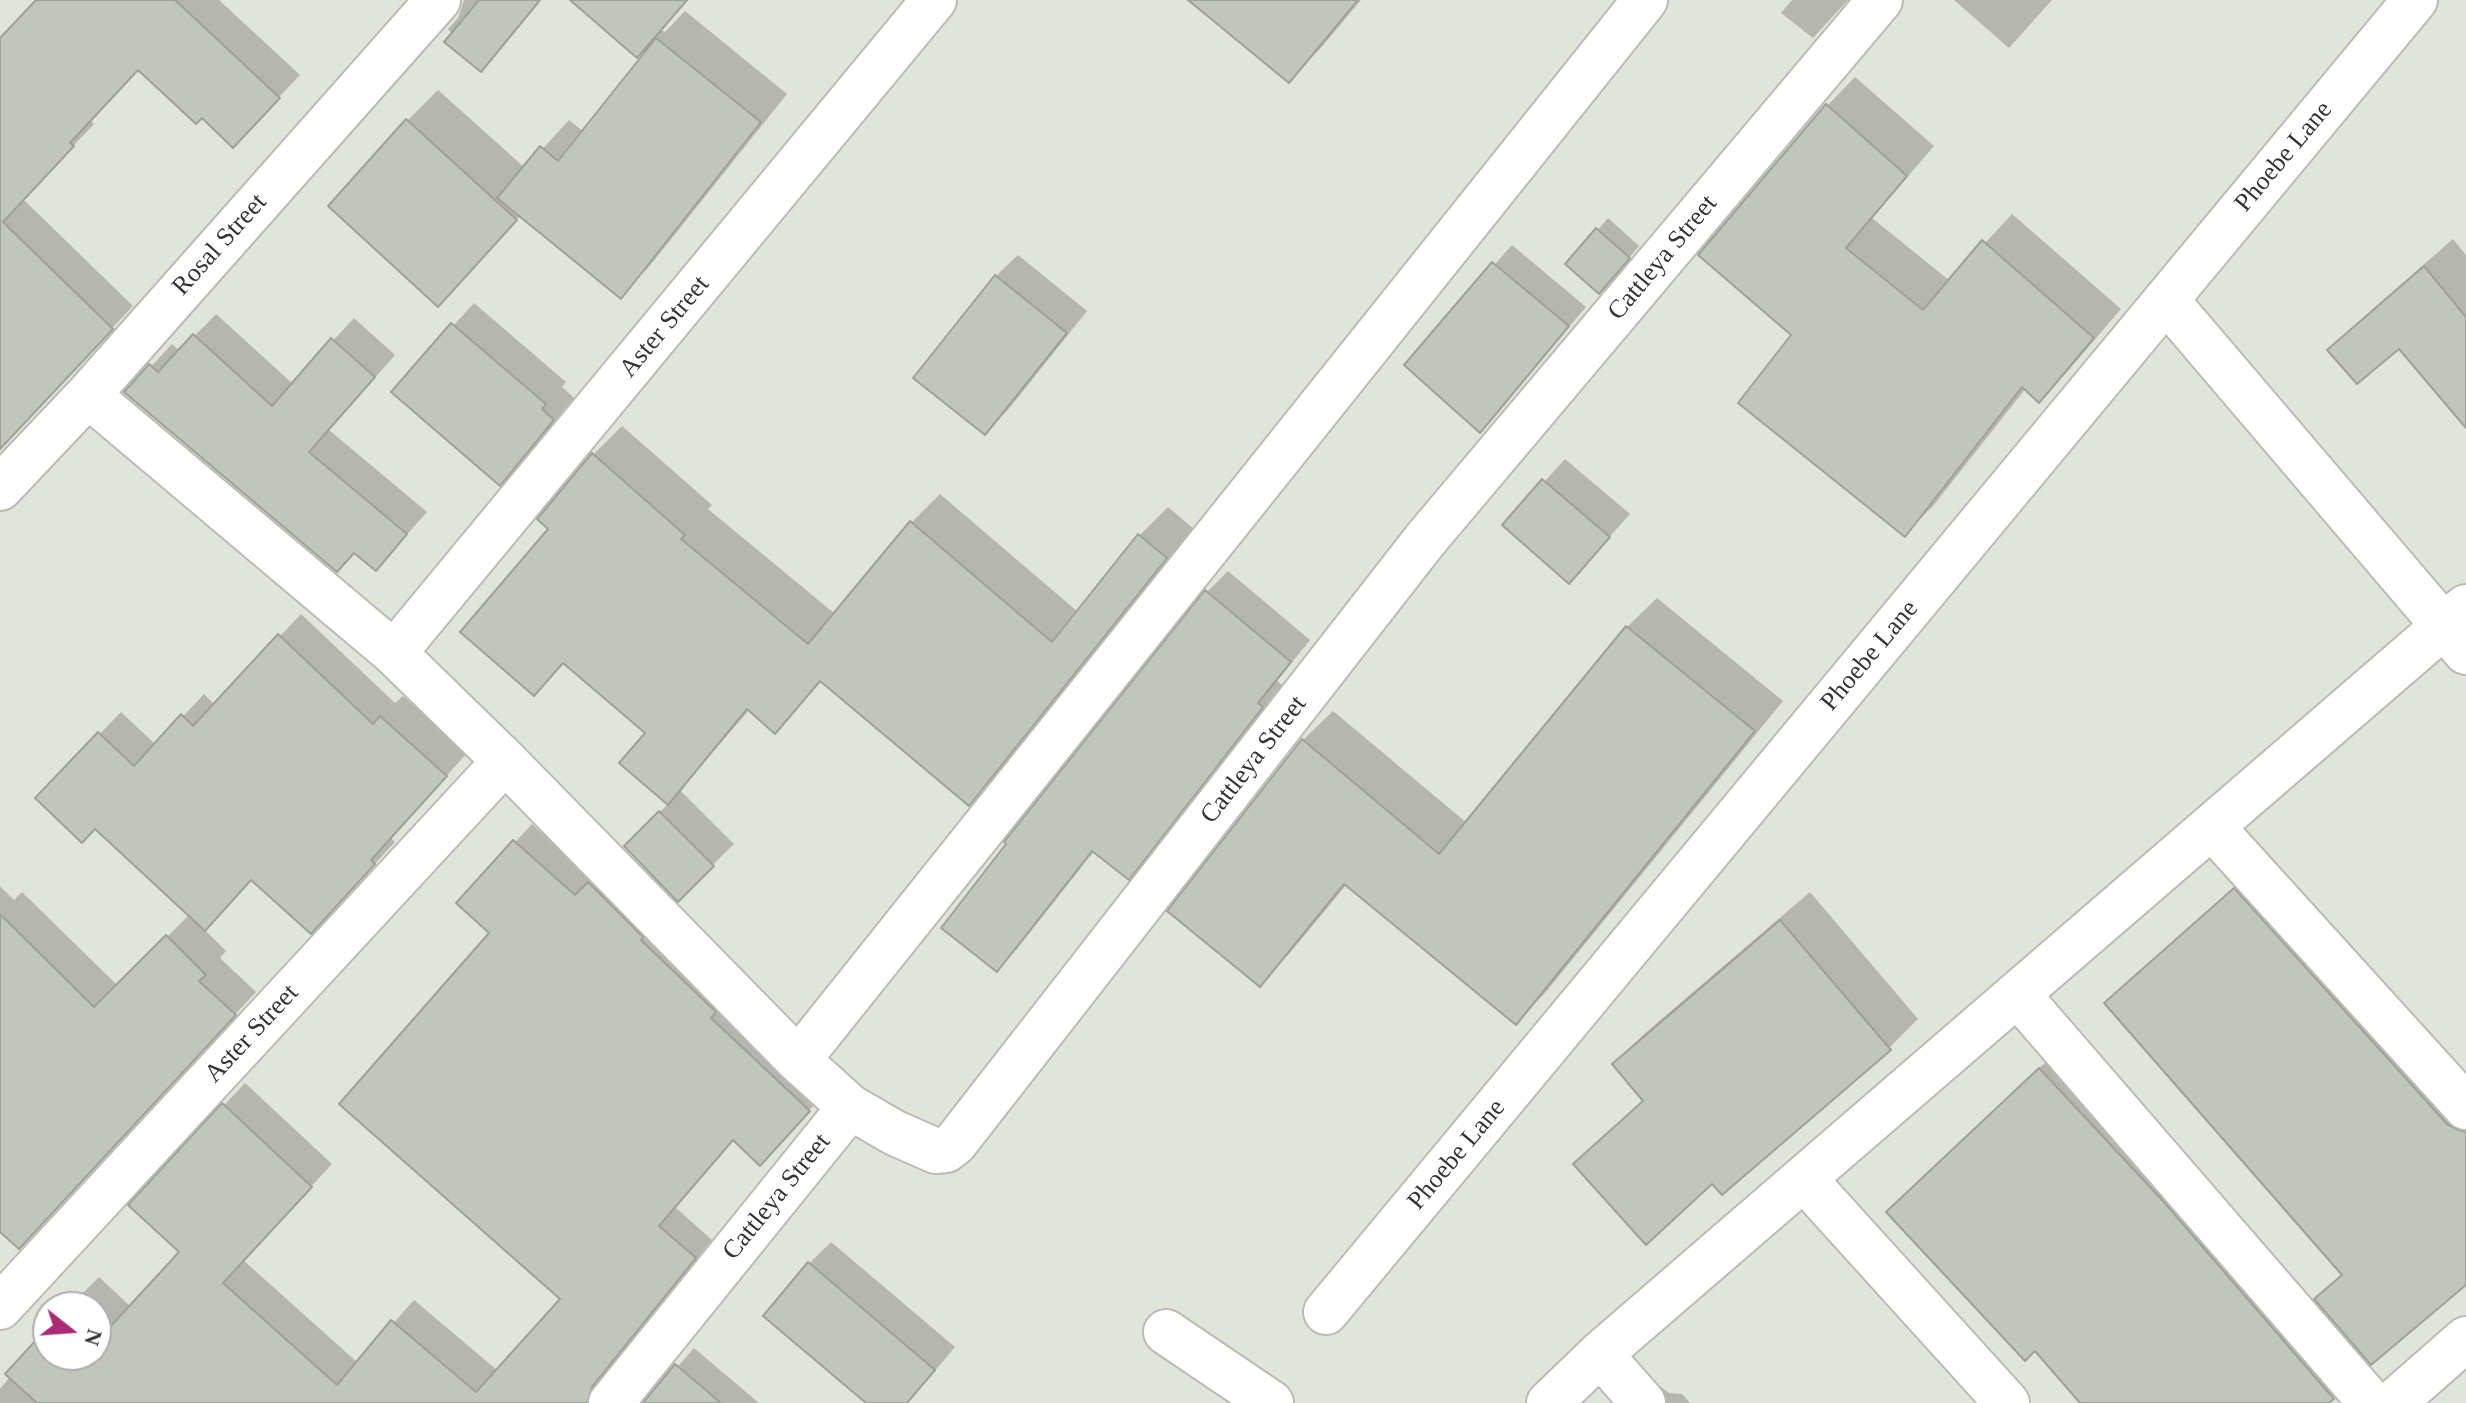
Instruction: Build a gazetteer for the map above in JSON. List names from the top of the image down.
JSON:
{
  "streets": {
    "street": [
      "Phoebe Lane",
      "Rosal Street",
      "Cattleya Street",
      "Aster Street"
    ]
  },
  "north": "right"
}
